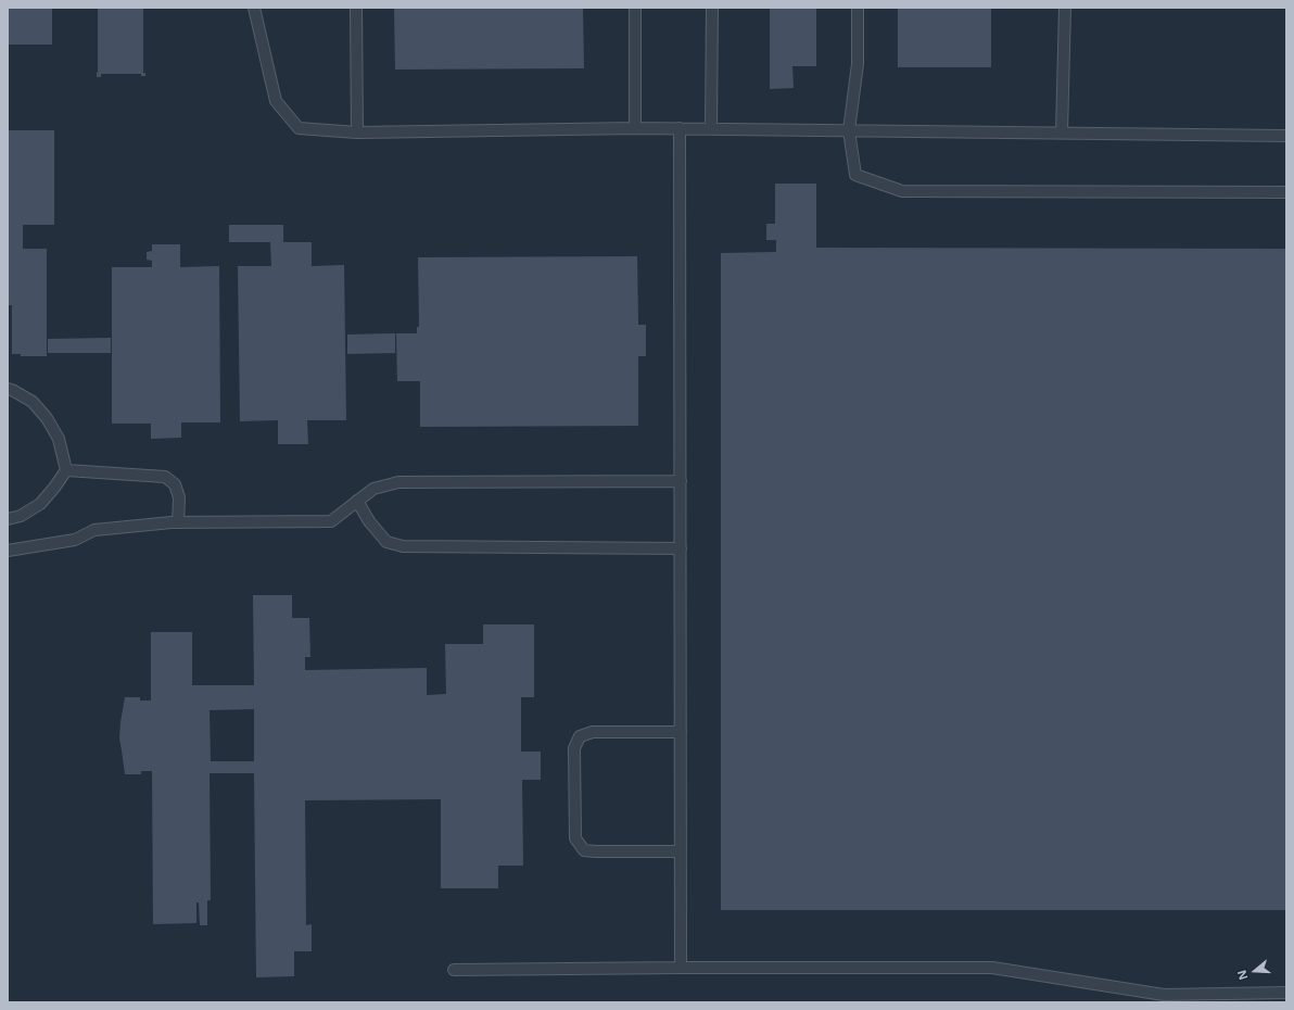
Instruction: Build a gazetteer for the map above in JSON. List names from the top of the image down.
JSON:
{
  "north": "left"
}
